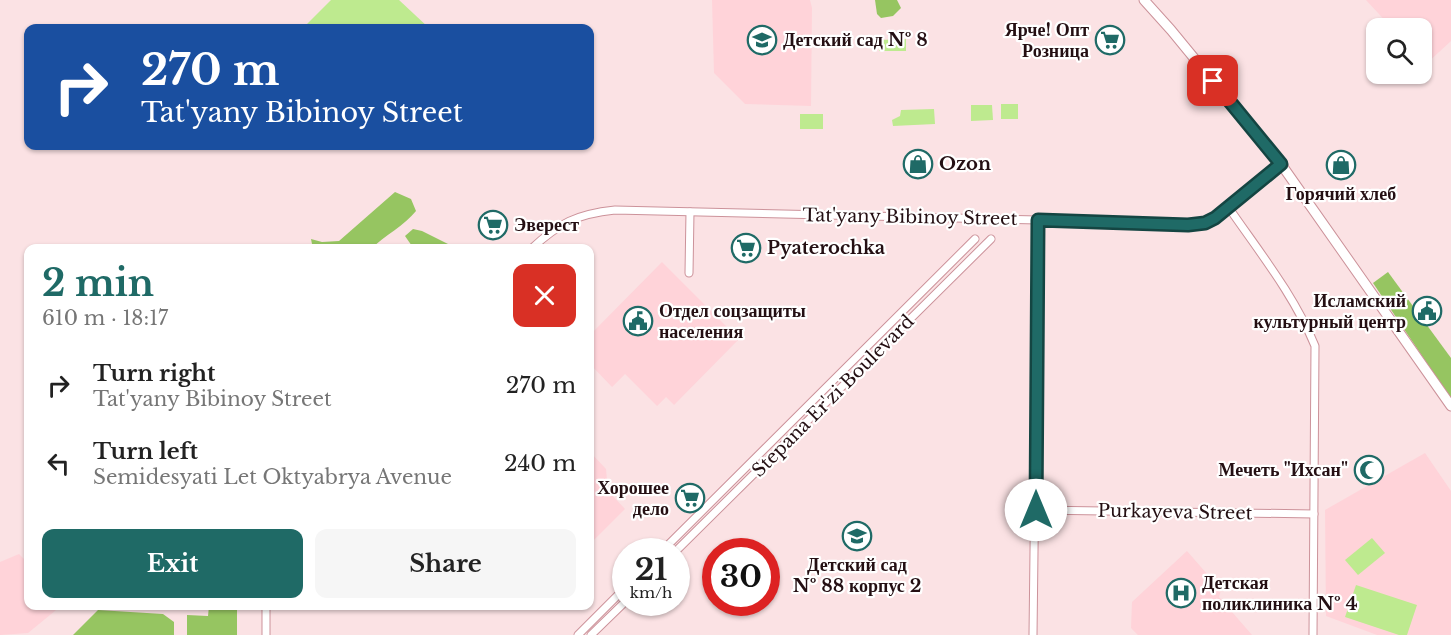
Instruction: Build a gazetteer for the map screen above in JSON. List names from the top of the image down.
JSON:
{
  "streets": {
    "street": ["Tat'yany Bibinoy Street", "Stepana Er'zi Boulevard", "Purkayeva Street"]
  },
  "places": {
    "school or university": ["Детский сад № 8", "Детский сад № 88 корпус 2"],
    "supermarket": [
      "Ярче! Опт Розница",
      "Эверест",
      "Pyaterochka",
      "Хорошее дело"
    ],
    "shop": ["Ozon", "Горячий хлеб"],
    "public building": ["Исламский культурный центр", "Отдел соцзащиты населения"],
    "mosque": ["Мечеть \"Ихсан\""],
    "hospital": ["Детская поликлиника № 4"]
  },
  "page": {
    "turn": ["270 m", "Tat'yany Bibinoy Street"],
    "heading": ["2 min", "610 m · 18:17"],
    "list": [
      {
        "name": "Turn right",
        "note": "Tat'yany Bibinoy Street",
        "value": "270 m"
      },
      {
        "name": "Turn left",
        "note": "Semidesyati Let Oktyabrya Avenue",
        "value": "240 m"
      }
    ],
    "buttons": ["Exit", "Share"],
    "speed": "21 km/h",
    "limit": "30"
  }
}
